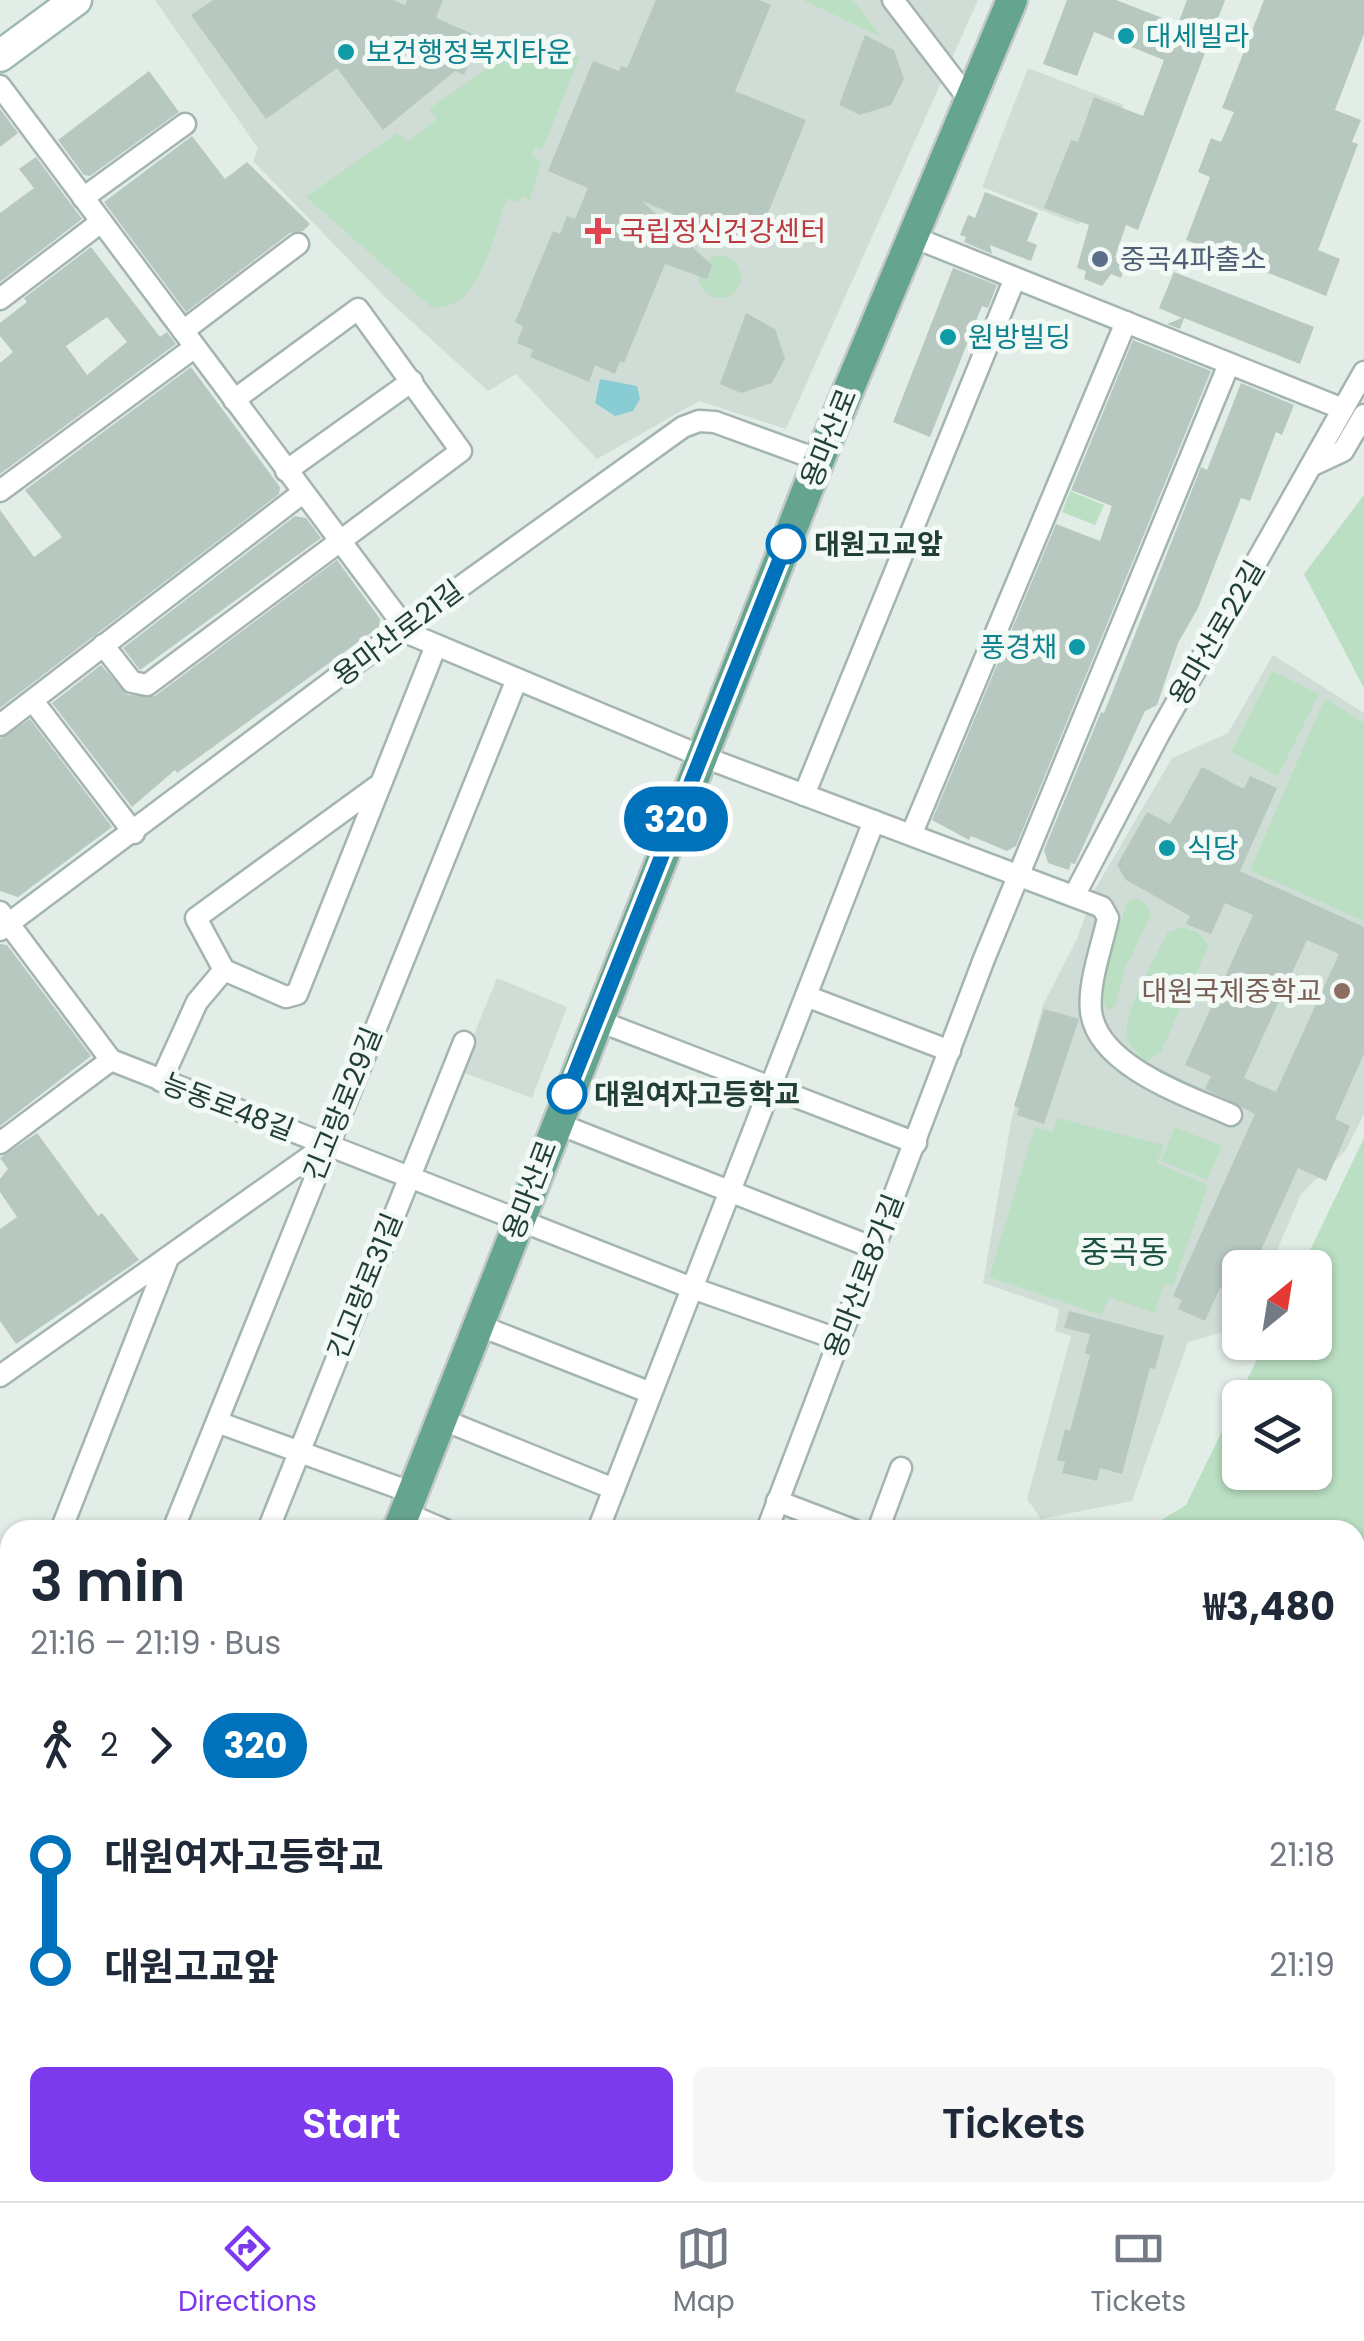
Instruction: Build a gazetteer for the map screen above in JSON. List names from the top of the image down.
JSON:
{
  "streets": {
    "main road": ["용마산로"],
    "street": [
      "용마산로21길",
      "용마산로22길",
      "긴고랑로29길",
      "능동로48길",
      "용마산로8가길",
      "긴고랑로31길"
    ]
  },
  "crossings": [
    ["용마산로", "용마산로21길"],
    ["용마산로", "능동로48길"],
    ["긴고랑로29길", "능동로48길"],
    ["능동로48길", "용마산로8가길"],
    ["능동로48길", "긴고랑로31길"]
  ],
  "districts": ["중곡동"],
  "places": {
    "other": [
      "대세빌라",
      "보건행정복지타운",
      "중곡4파출소",
      "원방빌딩",
      "대원고교앞",
      "풍경채",
      "식당",
      "대원국제중학교",
      "대원여자고등학교"
    ],
    "health": ["국립정신건강센터"]
  },
  "lines": ["bus line 320"],
  "north": "top right",
  "page": {
    "on_map": "320",
    "heading": ["3 min", "21:16 – 21:19 · Bus", "₩3,480"],
    "legs": ["2", "320"],
    "list": [
      {
        "name": "대원여자고등학교",
        "value": "21:18"
      },
      {
        "name": "대원고교앞",
        "value": "21:19"
      }
    ],
    "buttons": ["Start", "Tickets"],
    "tabs": ["Directions", "Map", "Tickets"]
  }
}
